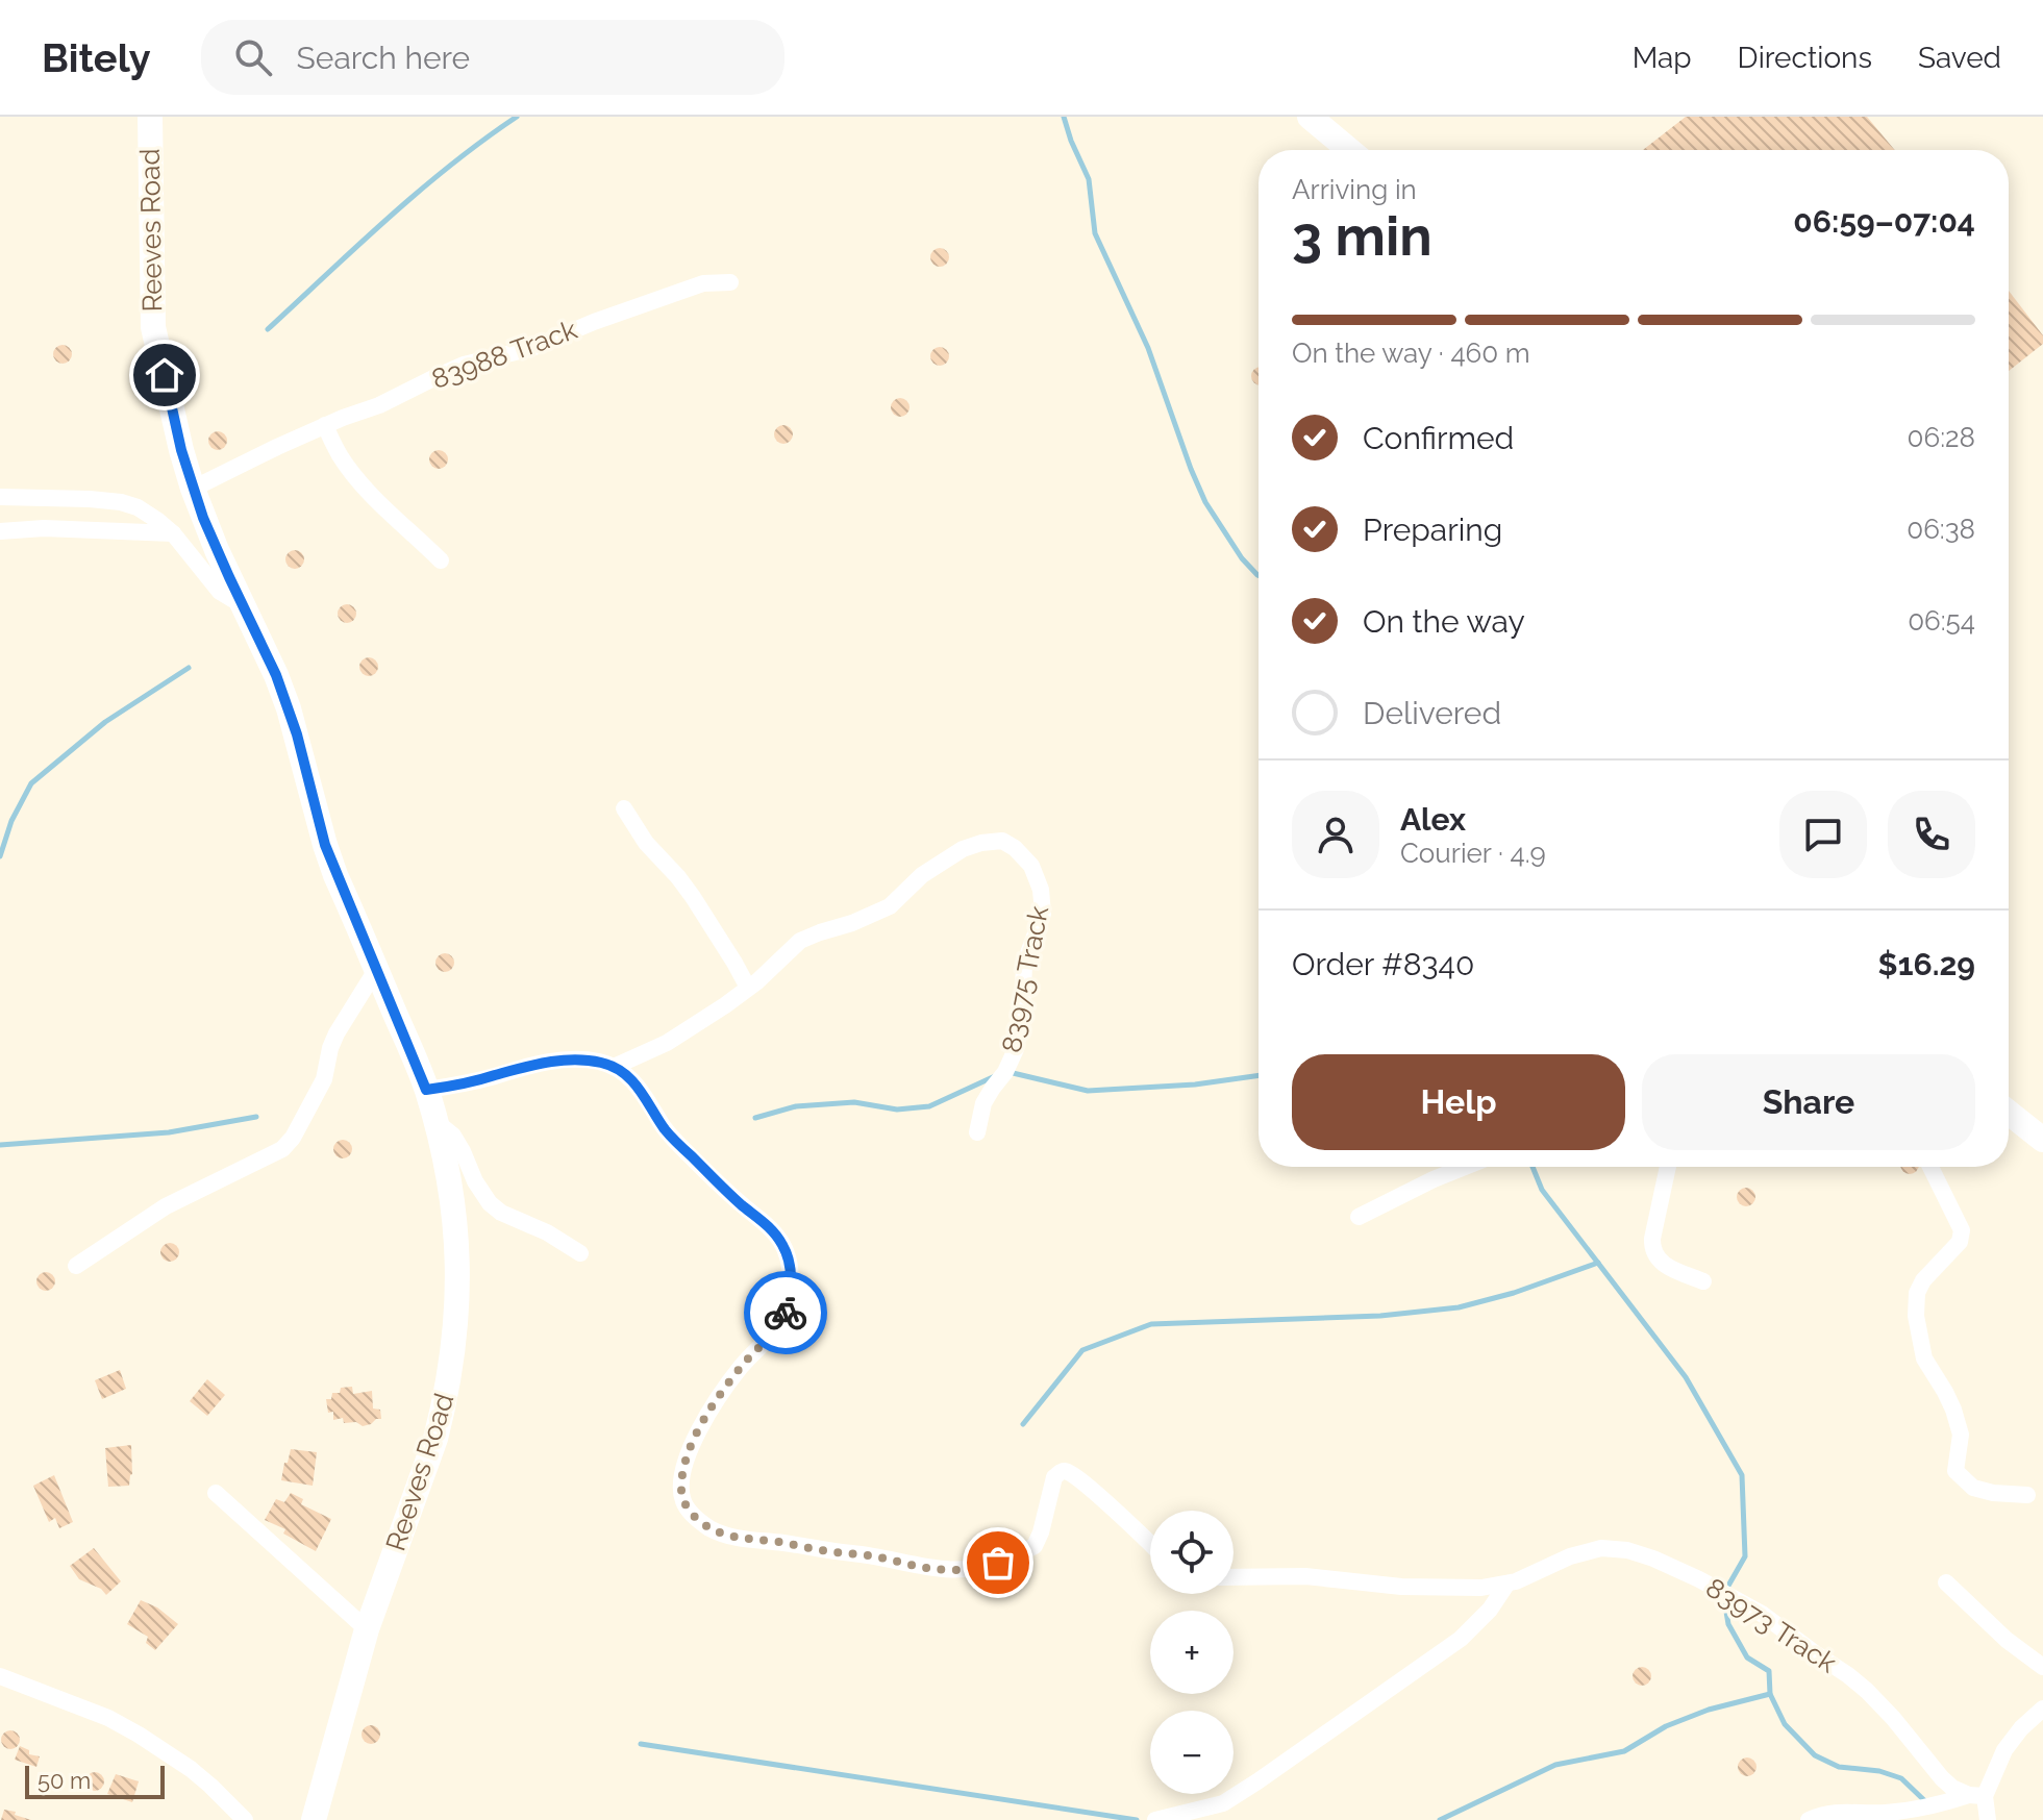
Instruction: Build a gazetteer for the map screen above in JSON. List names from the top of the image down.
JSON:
{
  "streets": {
    "street": [
      "Reeves Road",
      "83988 Track",
      "83975 Track",
      "83973 Track"
    ]
  },
  "crossings": [
    ["Reeves Road", "83988 Track"]
  ],
  "scale_bar": "50 m",
  "page": {
    "header": "Bitely",
    "search": "Search here",
    "nav": ["Map", "Directions", "Saved"],
    "heading": ["3 min", "Arriving in", "06:59–07:04"],
    "panel": [
      "Alex",
      "Courier · 4.9",
      "Order #8340",
      "$16.29"
    ],
    "bar": "On the way · 460 m",
    "list": [
      ["Confirmed", "06:28"],
      ["Preparing", "06:38"],
      ["On the way", "06:54"],
      "Delivered"
    ],
    "buttons": ["Help", "Share"],
    "map_buttons": ["+", "−"],
    "scale": "50 m"
  }
}
